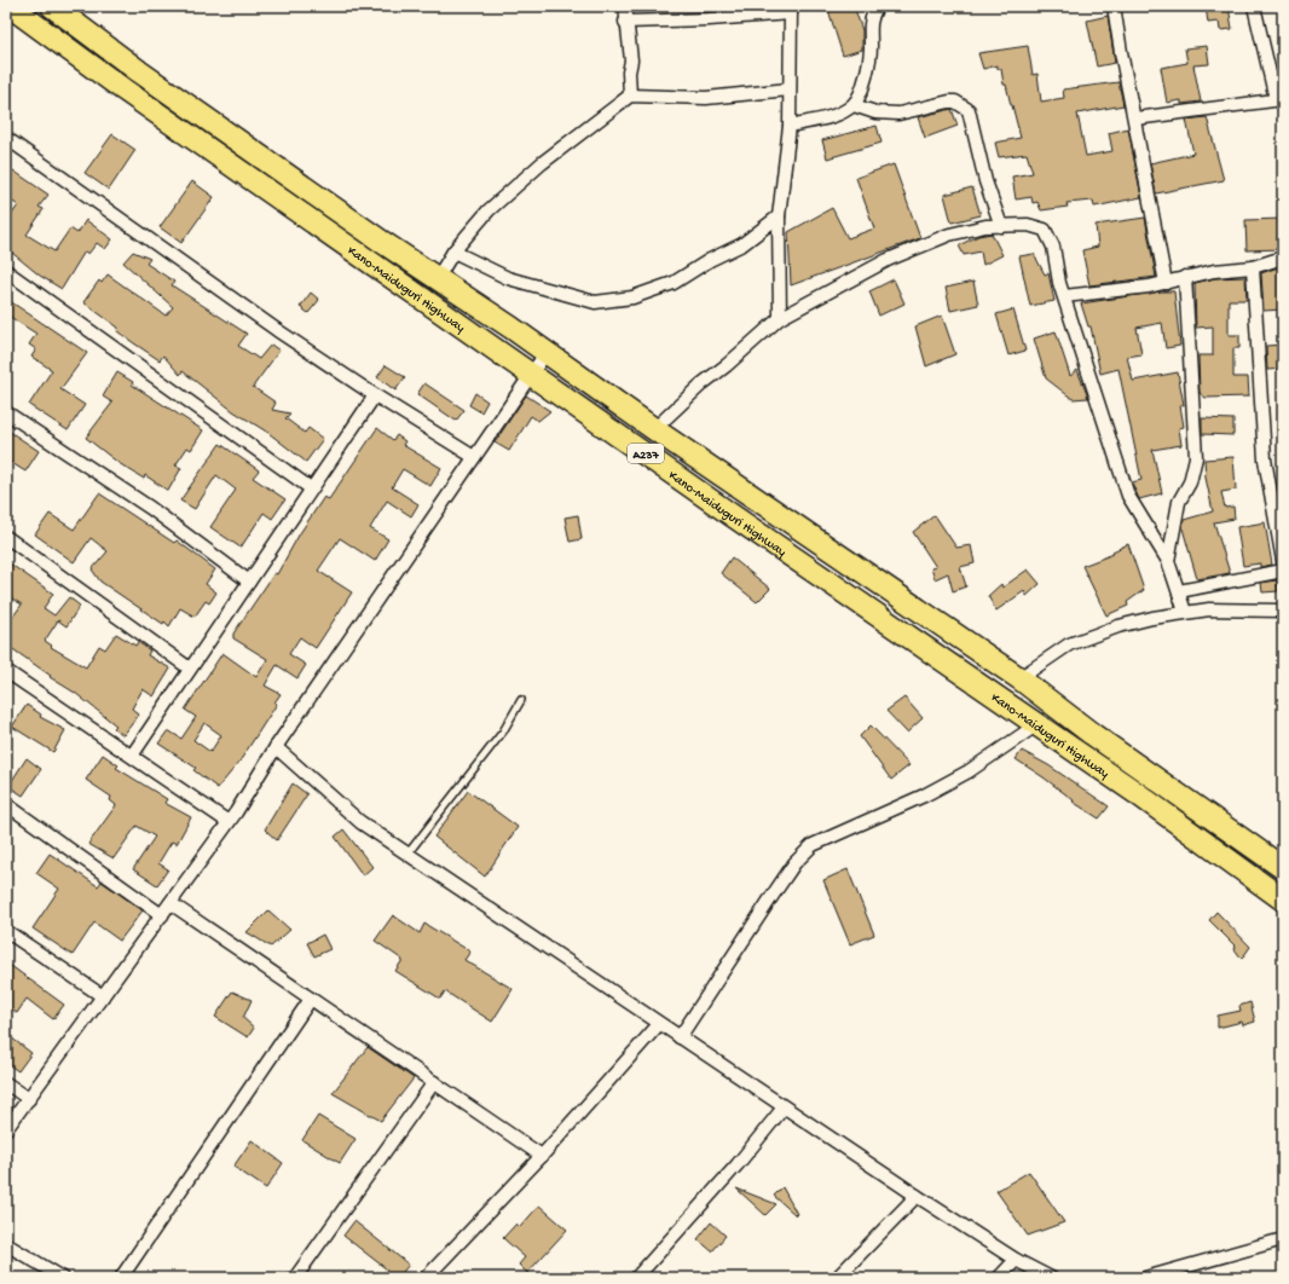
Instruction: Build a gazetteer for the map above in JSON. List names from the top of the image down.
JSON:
{
  "streets": {
    "highway": ["Kano-Maiduguri Highway", "A237"]
  }
}
